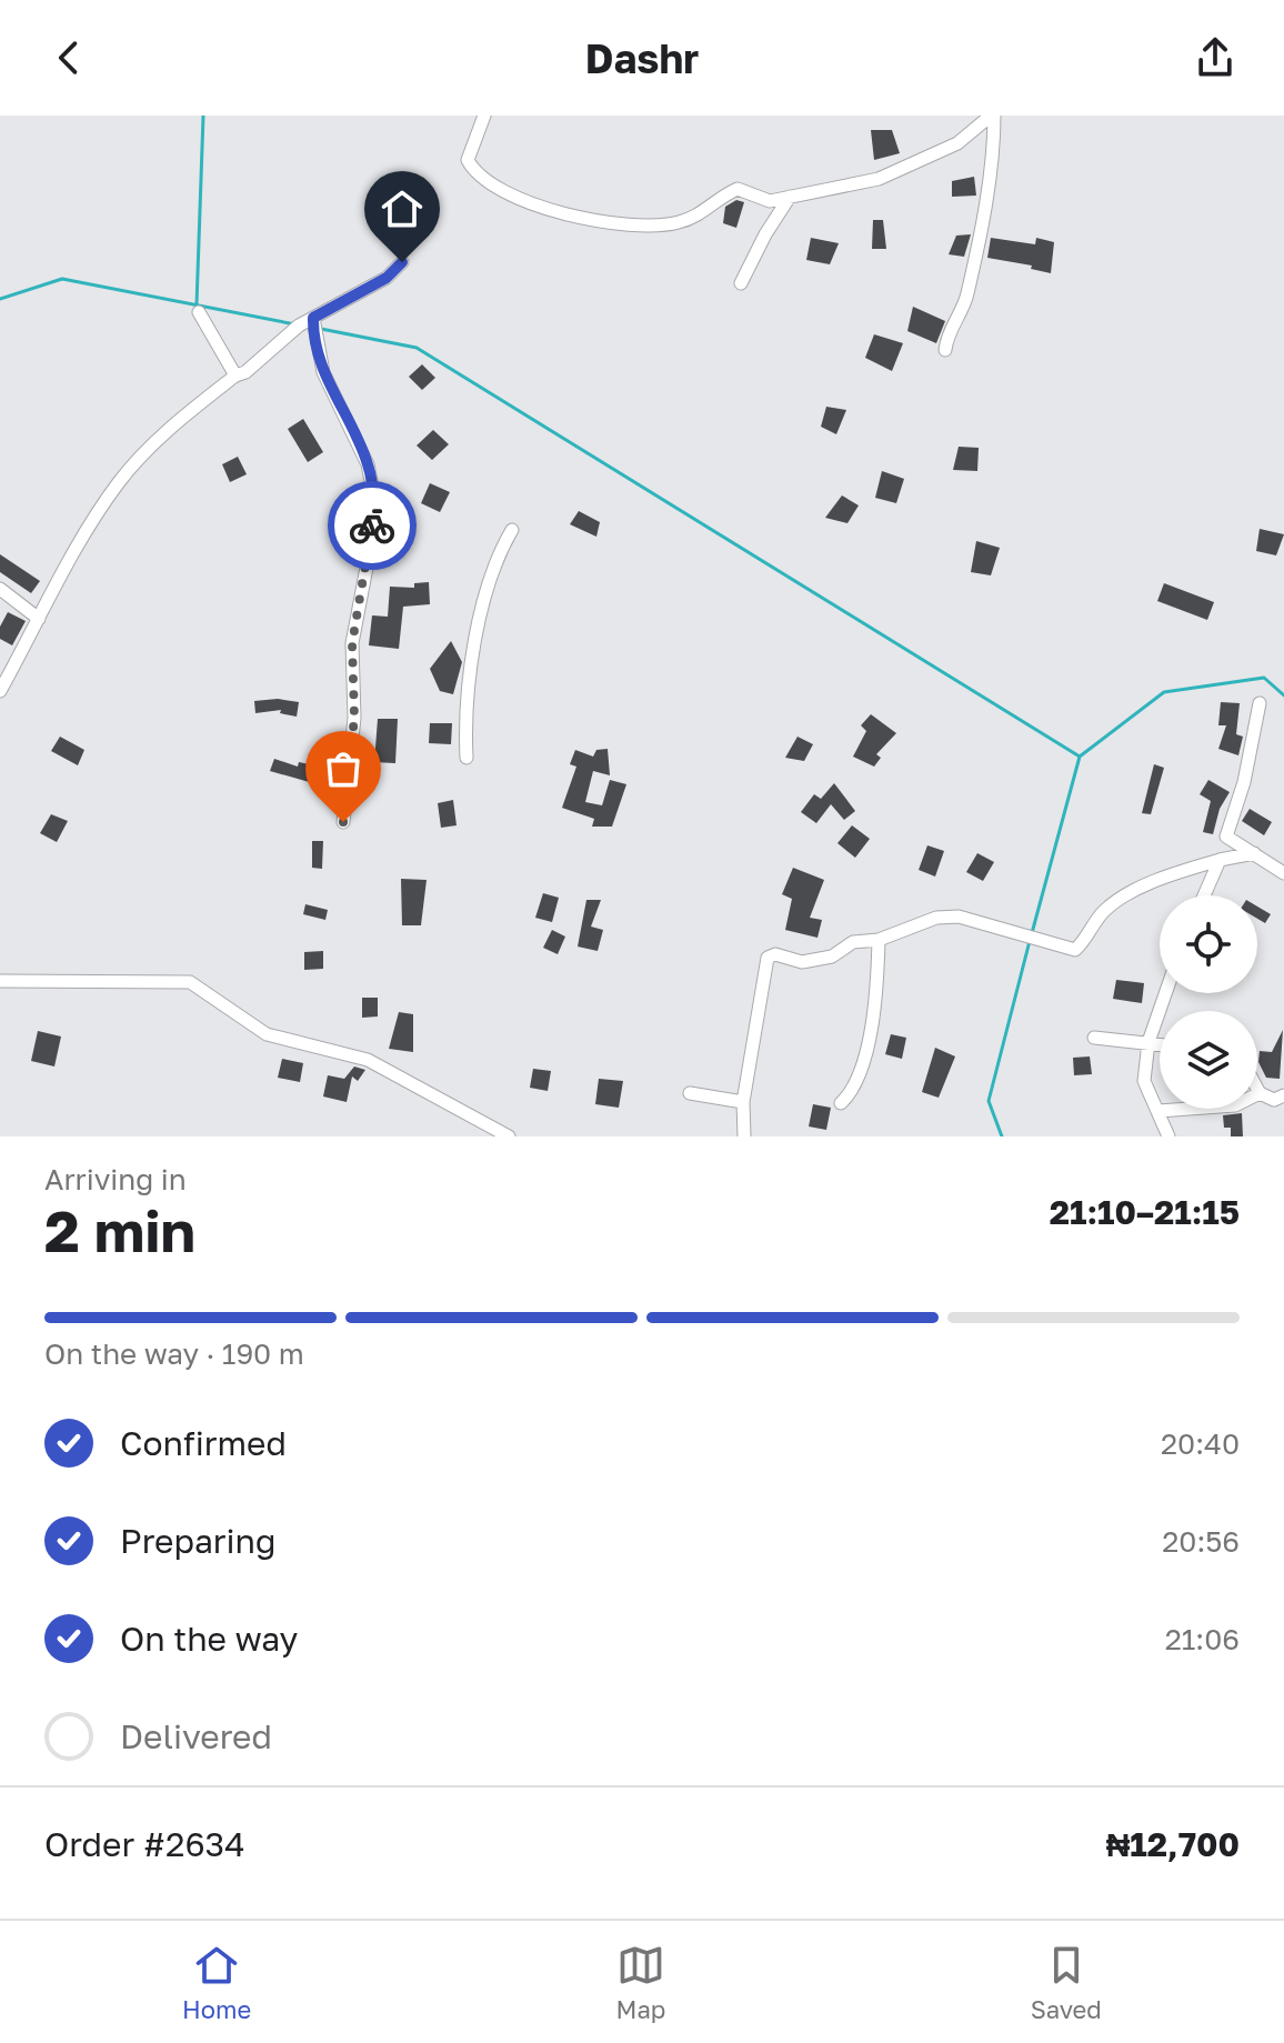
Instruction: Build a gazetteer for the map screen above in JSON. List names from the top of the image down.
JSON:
{
  "page": {
    "header": "Dashr",
    "heading": ["2 min", "Arriving in", "21:10–21:15"],
    "panel": ["Order #2634", "₦12,700"],
    "bar": "On the way · 190 m",
    "list": [
      ["Confirmed", "20:40"],
      ["Preparing", "20:56"],
      ["On the way", "21:06"],
      "Delivered"
    ],
    "tabs": ["Home", "Map", "Saved"]
  }
}
